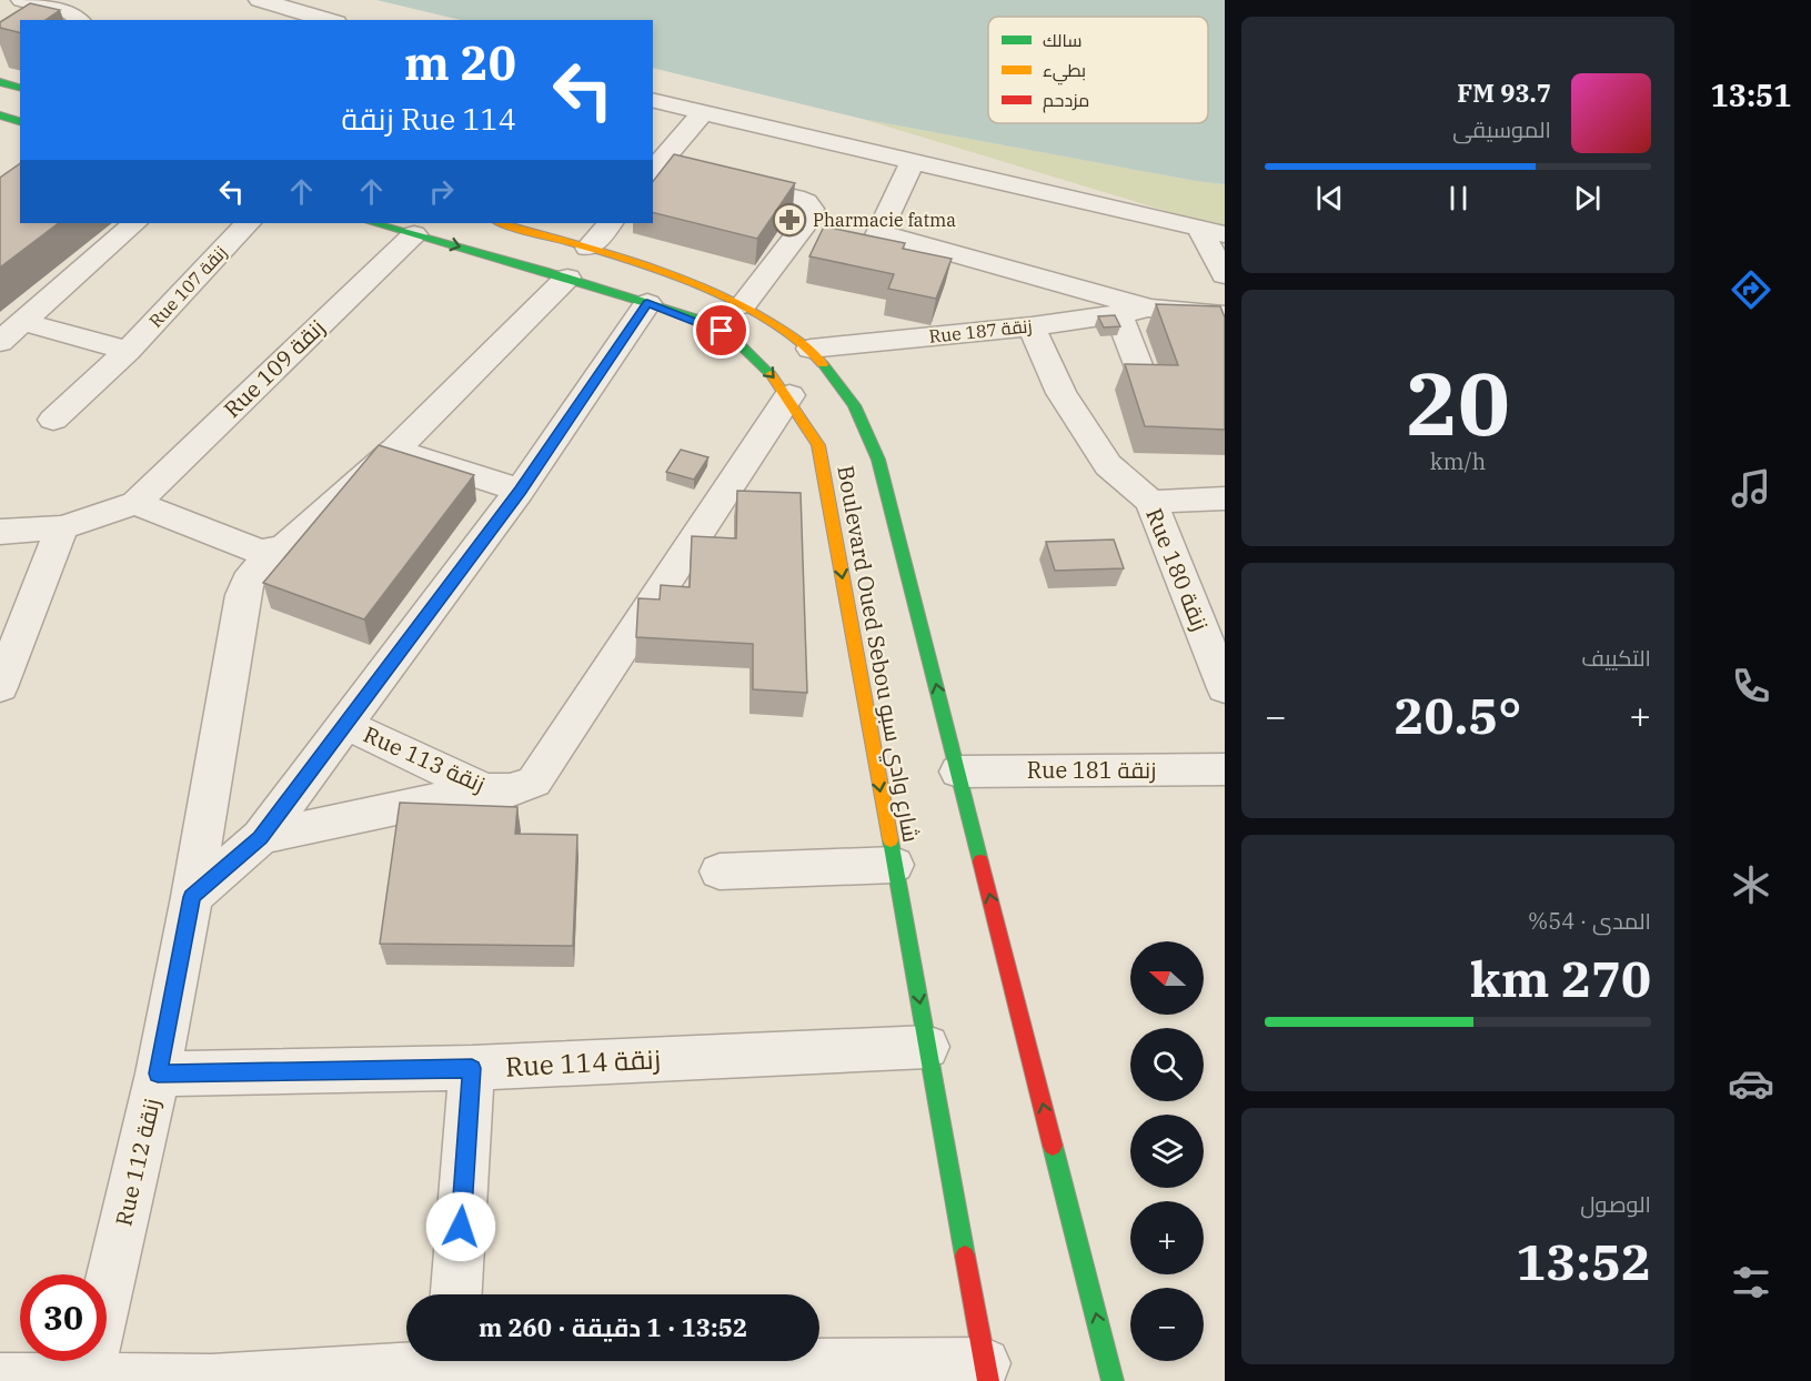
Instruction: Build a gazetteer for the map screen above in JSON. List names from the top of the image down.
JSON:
{
  "streets": {
    "street": [
      "Rue 107 زنقة",
      "Rue 187 زنقة",
      "Rue 109 زنقة",
      "Rue 180 زنقة",
      "Boulevard Oued Sebou شارع وادي سبو",
      "Rue 113 زنقة",
      "Rue 181 زنقة",
      "Rue 114 زنقة",
      "Rue 112 زنقة"
    ]
  },
  "crossings": [
    ["Rue 187 زنقة", "Rue 180 زنقة"],
    ["Rue 187 زنقة", "Boulevard Oued Sebou شارع وادي سبو"],
    ["Rue 109 زنقة", "Boulevard Oued Sebou شارع وادي سبو"],
    ["Boulevard Oued Sebou شارع وادي سبو", "Rue 181 زنقة"],
    ["Boulevard Oued Sebou شارع وادي سبو", "Rue 114 زنقة"],
    ["Boulevard Oued Sebou شارع وادي سبو", "Rue 112 زنقة"],
    ["Rue 114 زنقة", "Rue 112 زنقة"]
  ],
  "places": {
    "pharmacy": ["Pharmacie fatma"]
  },
  "legend": ["سالك", "بطيء", "مزدحم"],
  "north": "left",
  "page": {
    "tabs": "13:51",
    "turn": ["20 m", "Rue 114 زنقة"],
    "song": ["93.7 FM", "الموسيقى"],
    "tile": [
      ["20", "km/h"],
      "التكييف",
      ["المدى · 54%", "270 km"],
      ["الوصول", "13:52"]
    ],
    "heat": ["−", "20.5°", "+"],
    "map_buttons": ["+", "−"],
    "limit": "30",
    "trip": "13:52 · 1 دقيقة · 260 m"
  }
}
